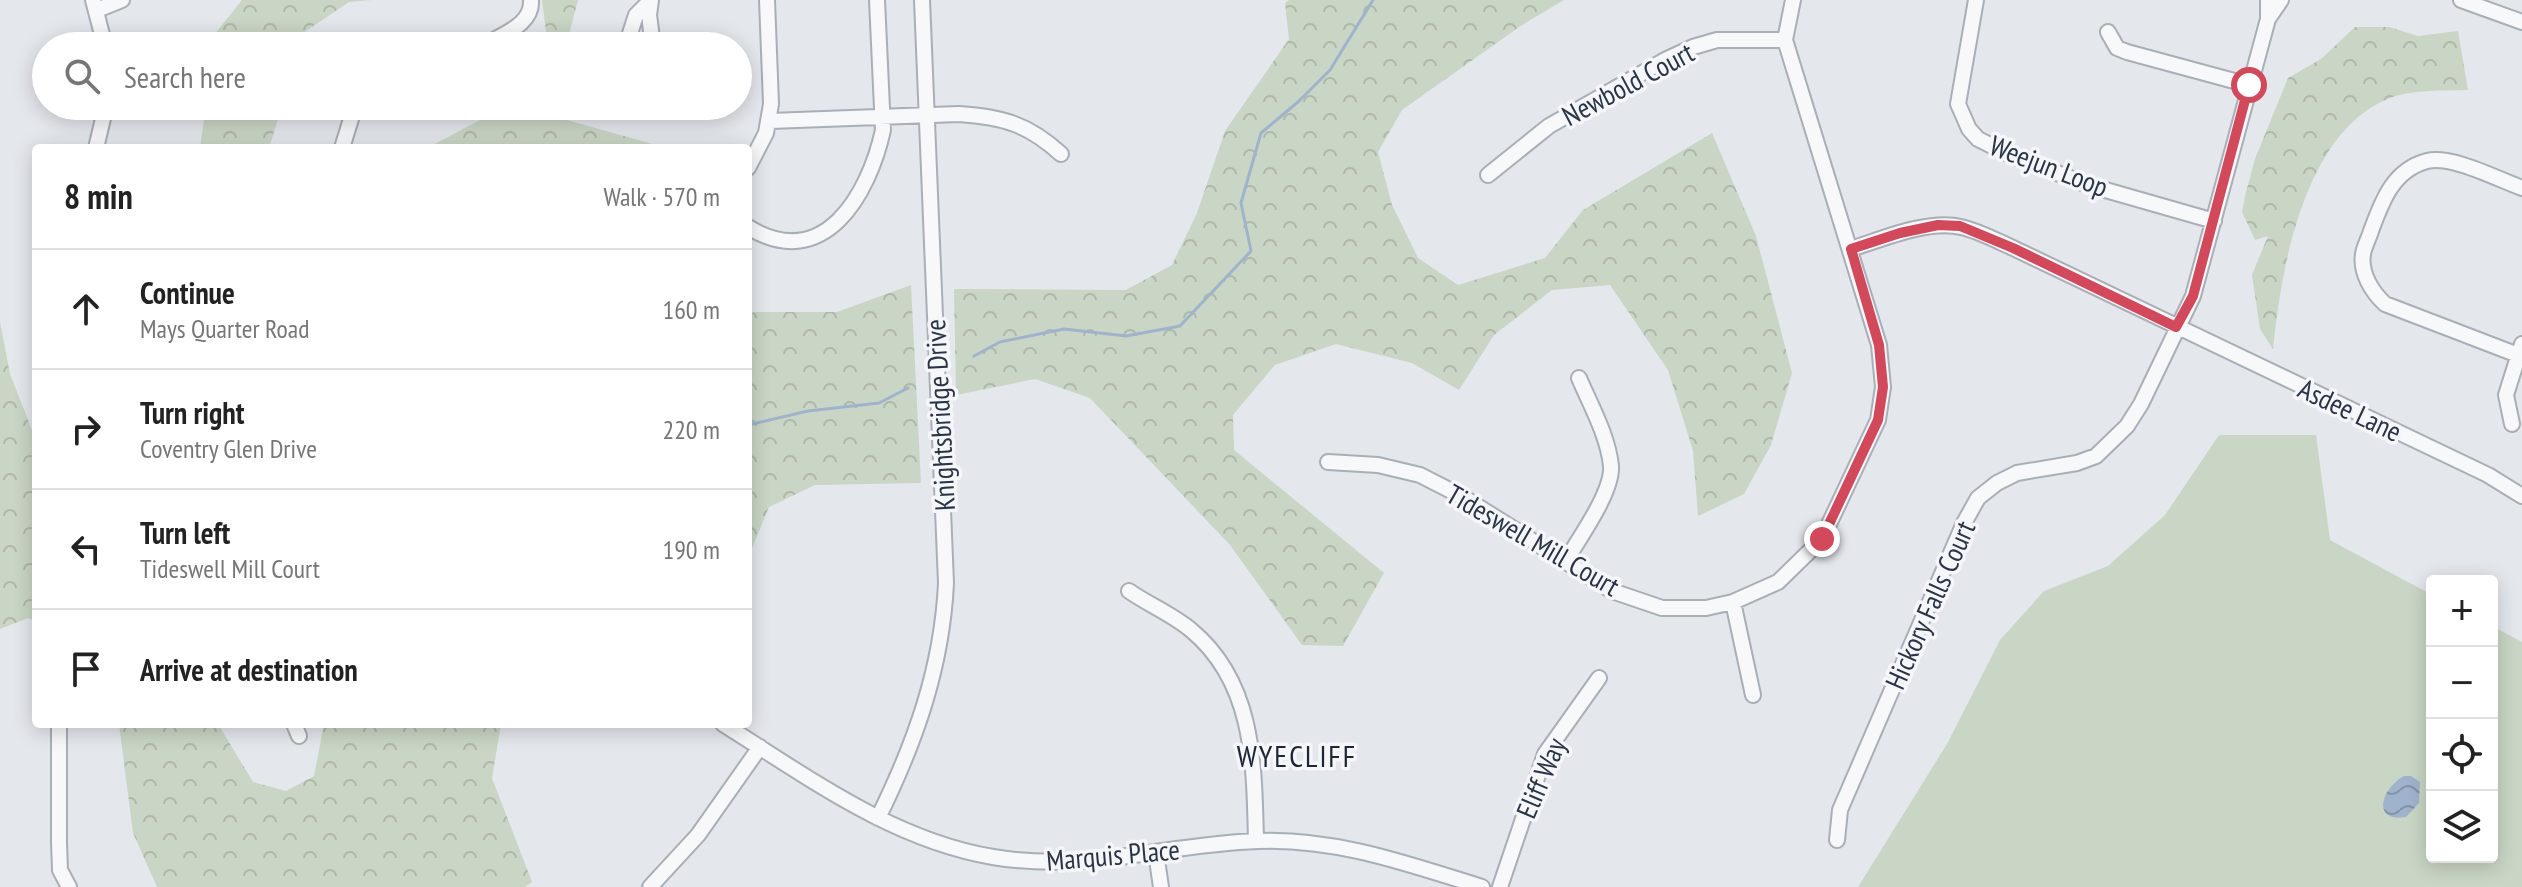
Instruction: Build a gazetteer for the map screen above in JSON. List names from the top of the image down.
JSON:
{
  "streets": {
    "street": [
      "Newbold Court",
      "Weejun Loop",
      "Asdee Lane",
      "Knightsbridge Drive",
      "Tideswell Mill Court",
      "Hickory Falls Court",
      "Eliff Way",
      "Marquis Place"
    ]
  },
  "crossings": [
    ["Newbold Court", "Tideswell Mill Court"],
    ["Weejun Loop", "Hickory Falls Court"],
    ["Asdee Lane", "Tideswell Mill Court"],
    ["Asdee Lane", "Hickory Falls Court"],
    ["Knightsbridge Drive", "Marquis Place"]
  ],
  "districts": ["WYECLIFF"],
  "page": {
    "search": "Search here",
    "heading": ["8 min", "Walk · 570 m"],
    "list": [
      ["Continue", "Mays Quarter Road", "160 m"],
      ["Turn right", "Coventry Glen Drive", "220 m"],
      ["Turn left", "Tideswell Mill Court", "190 m"],
      "Arrive at destination"
    ],
    "map_buttons": ["+", "−"]
  }
}
